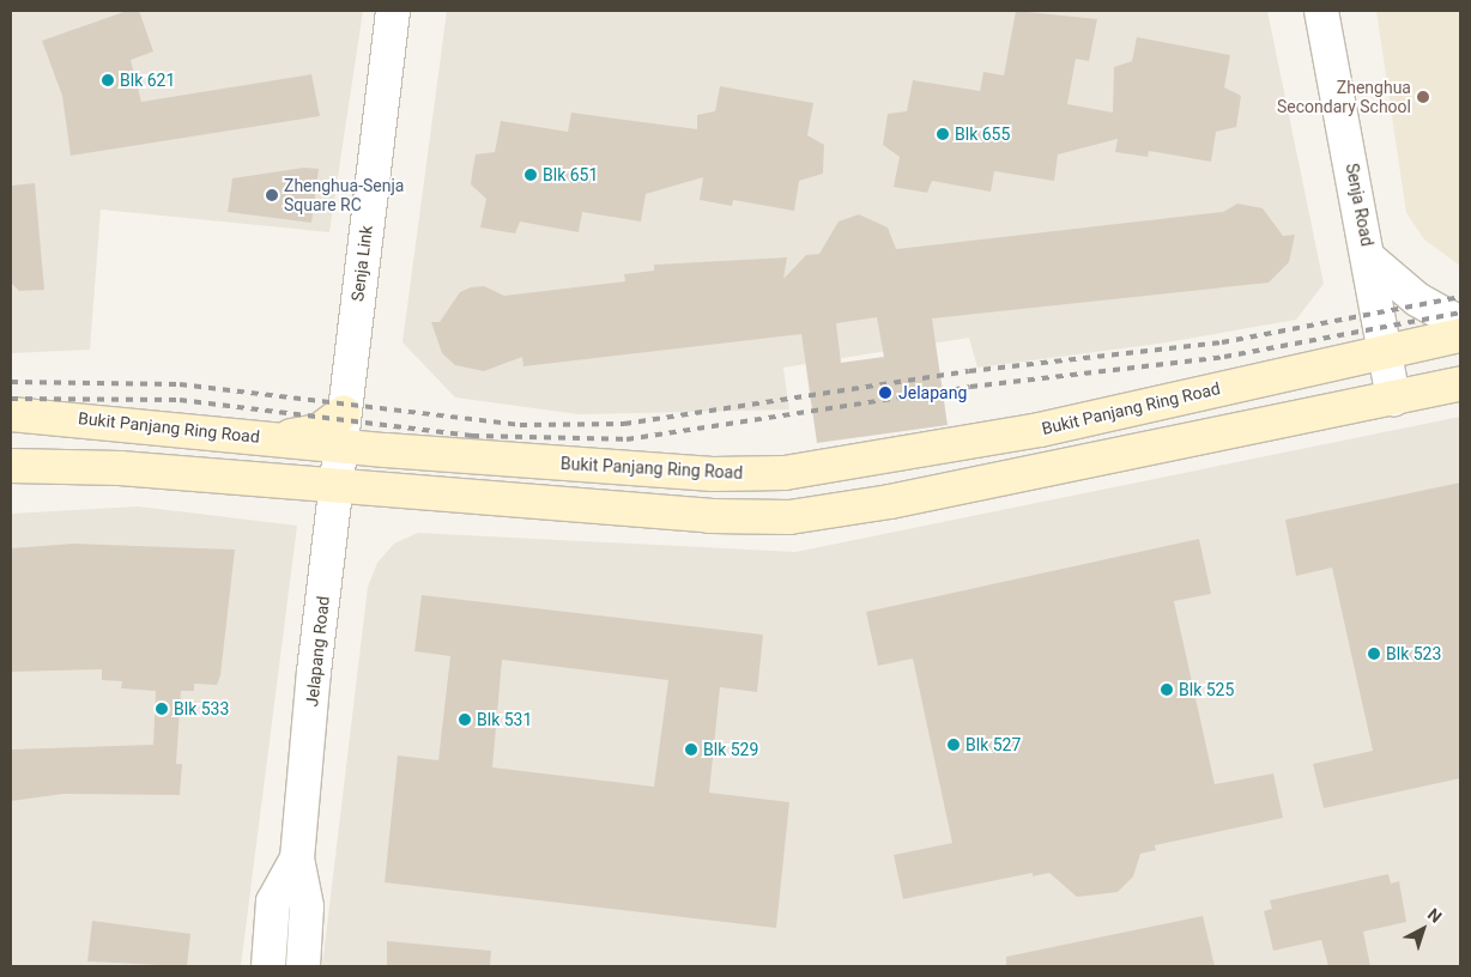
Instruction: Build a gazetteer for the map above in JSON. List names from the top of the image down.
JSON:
{
  "streets": {
    "main road": ["Bukit Panjang Ring Road"],
    "street": ["Senja Road", "Senja Link", "Jelapang Road"]
  },
  "crossings": [
    ["Senja Road", "Bukit Panjang Ring Road"],
    ["Senja Link", "Bukit Panjang Ring Road"],
    ["Senja Link", "Jelapang Road"],
    ["Bukit Panjang Ring Road", "Jelapang Road"]
  ],
  "places": [
    "Blk 621",
    "Zhenghua Secondary School",
    "Blk 655",
    "Blk 651",
    "Zhenghua-Senja Square RC",
    "Jelapang",
    "Blk 523",
    "Blk 525",
    "Blk 533",
    "Blk 531",
    "Blk 527",
    "Blk 529"
  ],
  "north": "top right"
}
